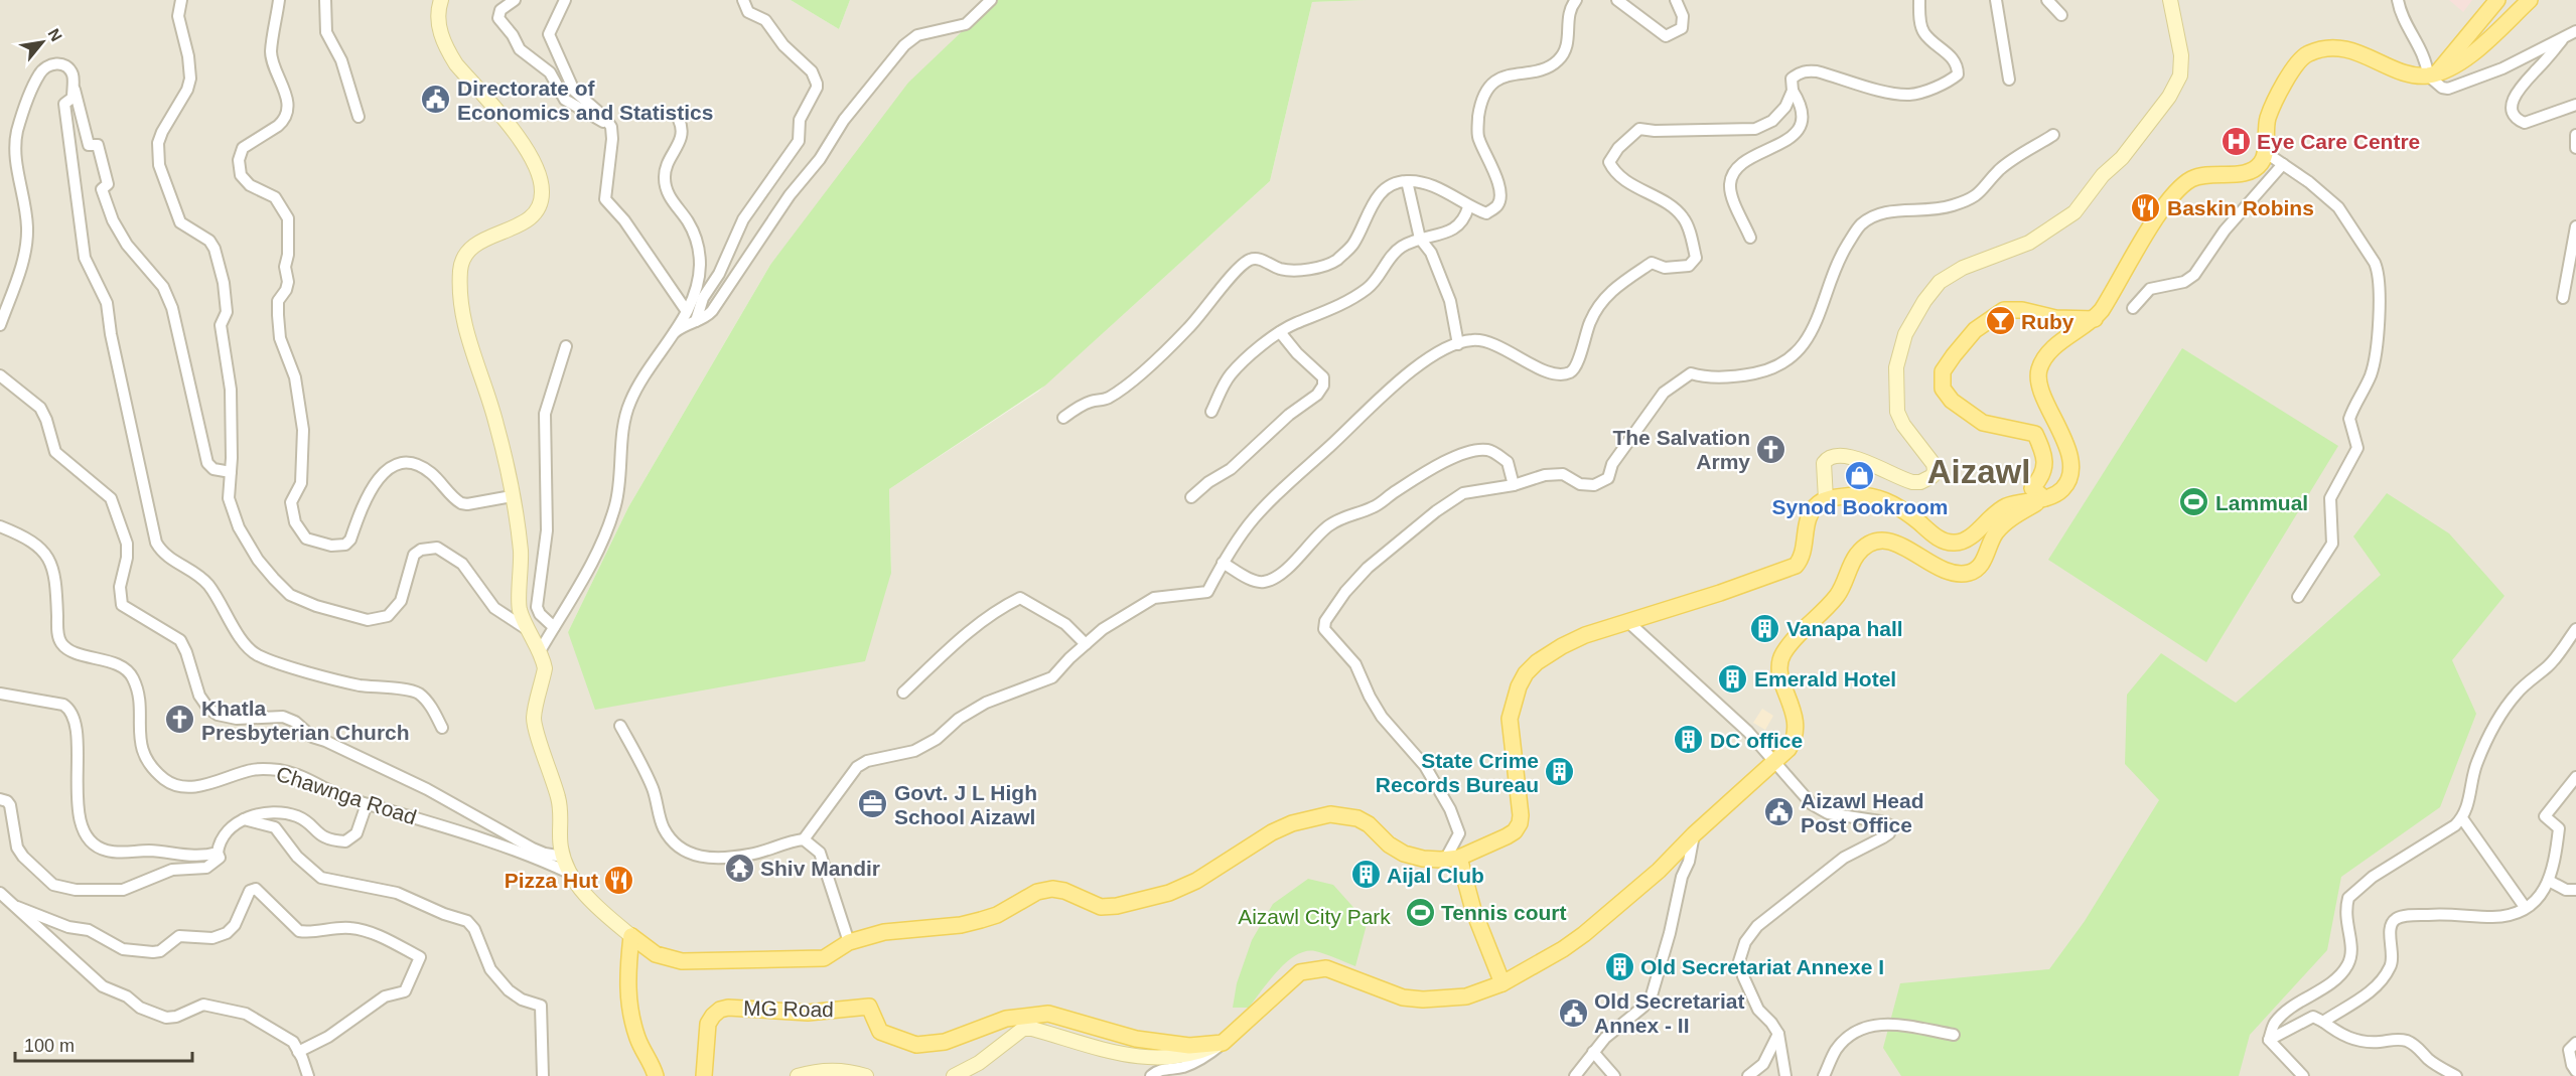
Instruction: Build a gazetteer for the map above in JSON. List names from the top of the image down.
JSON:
{
  "streets": {
    "main road": ["MG Road"],
    "street": ["Chawnga Road"]
  },
  "districts": ["Aizawl"],
  "parks": ["Aizawl City Park"],
  "places": {
    "public building": ["Directorate of Economics and Statistics", "Aizawl Head Post Office", "Old Secretariat Annex - II"],
    "hospital": ["Eye Care Centre"],
    "restaurant": ["Baskin Robins", "Pizza Hut"],
    "bar": ["Ruby"],
    "church": ["The Salvation Army", "Khatla Presbyterian Church"],
    "shop": ["Synod Bookroom"],
    "sports": ["Lammual", "Tennis court"],
    "building": [
      "Vanapa hall",
      "Emerald Hotel",
      "DC office",
      "State Crime Records Bureau",
      "Aijal Club",
      "Old Secretariat Annexe I"
    ],
    "office": ["Govt. J L High School Aizawl"],
    "temple": ["Shiv Mandir"]
  },
  "scale_bar": "100 m",
  "north": "top right"
}
